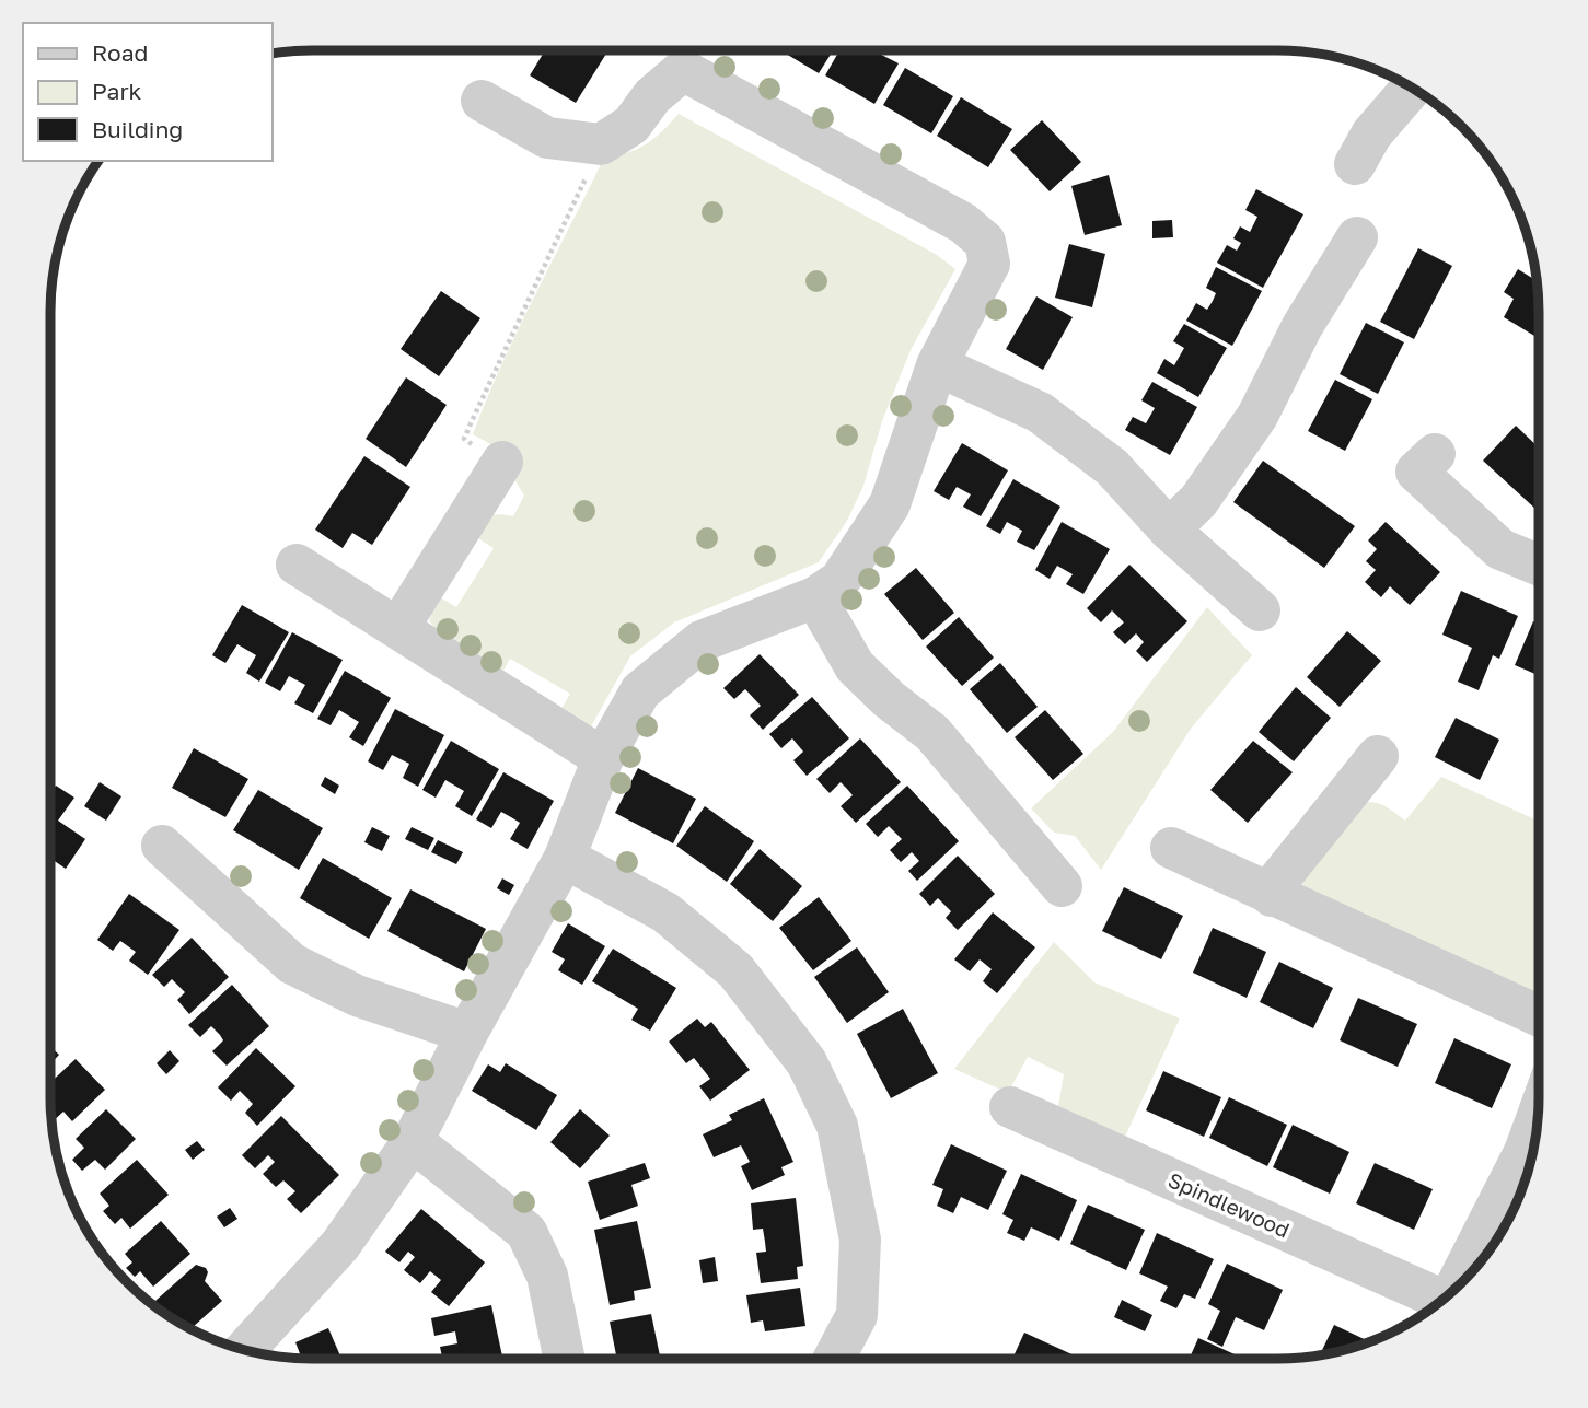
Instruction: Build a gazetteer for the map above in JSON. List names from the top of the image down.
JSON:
{
  "streets": {
    "street": ["Spindlewood"]
  },
  "legend": ["Road", "Park", "Building"]
}
